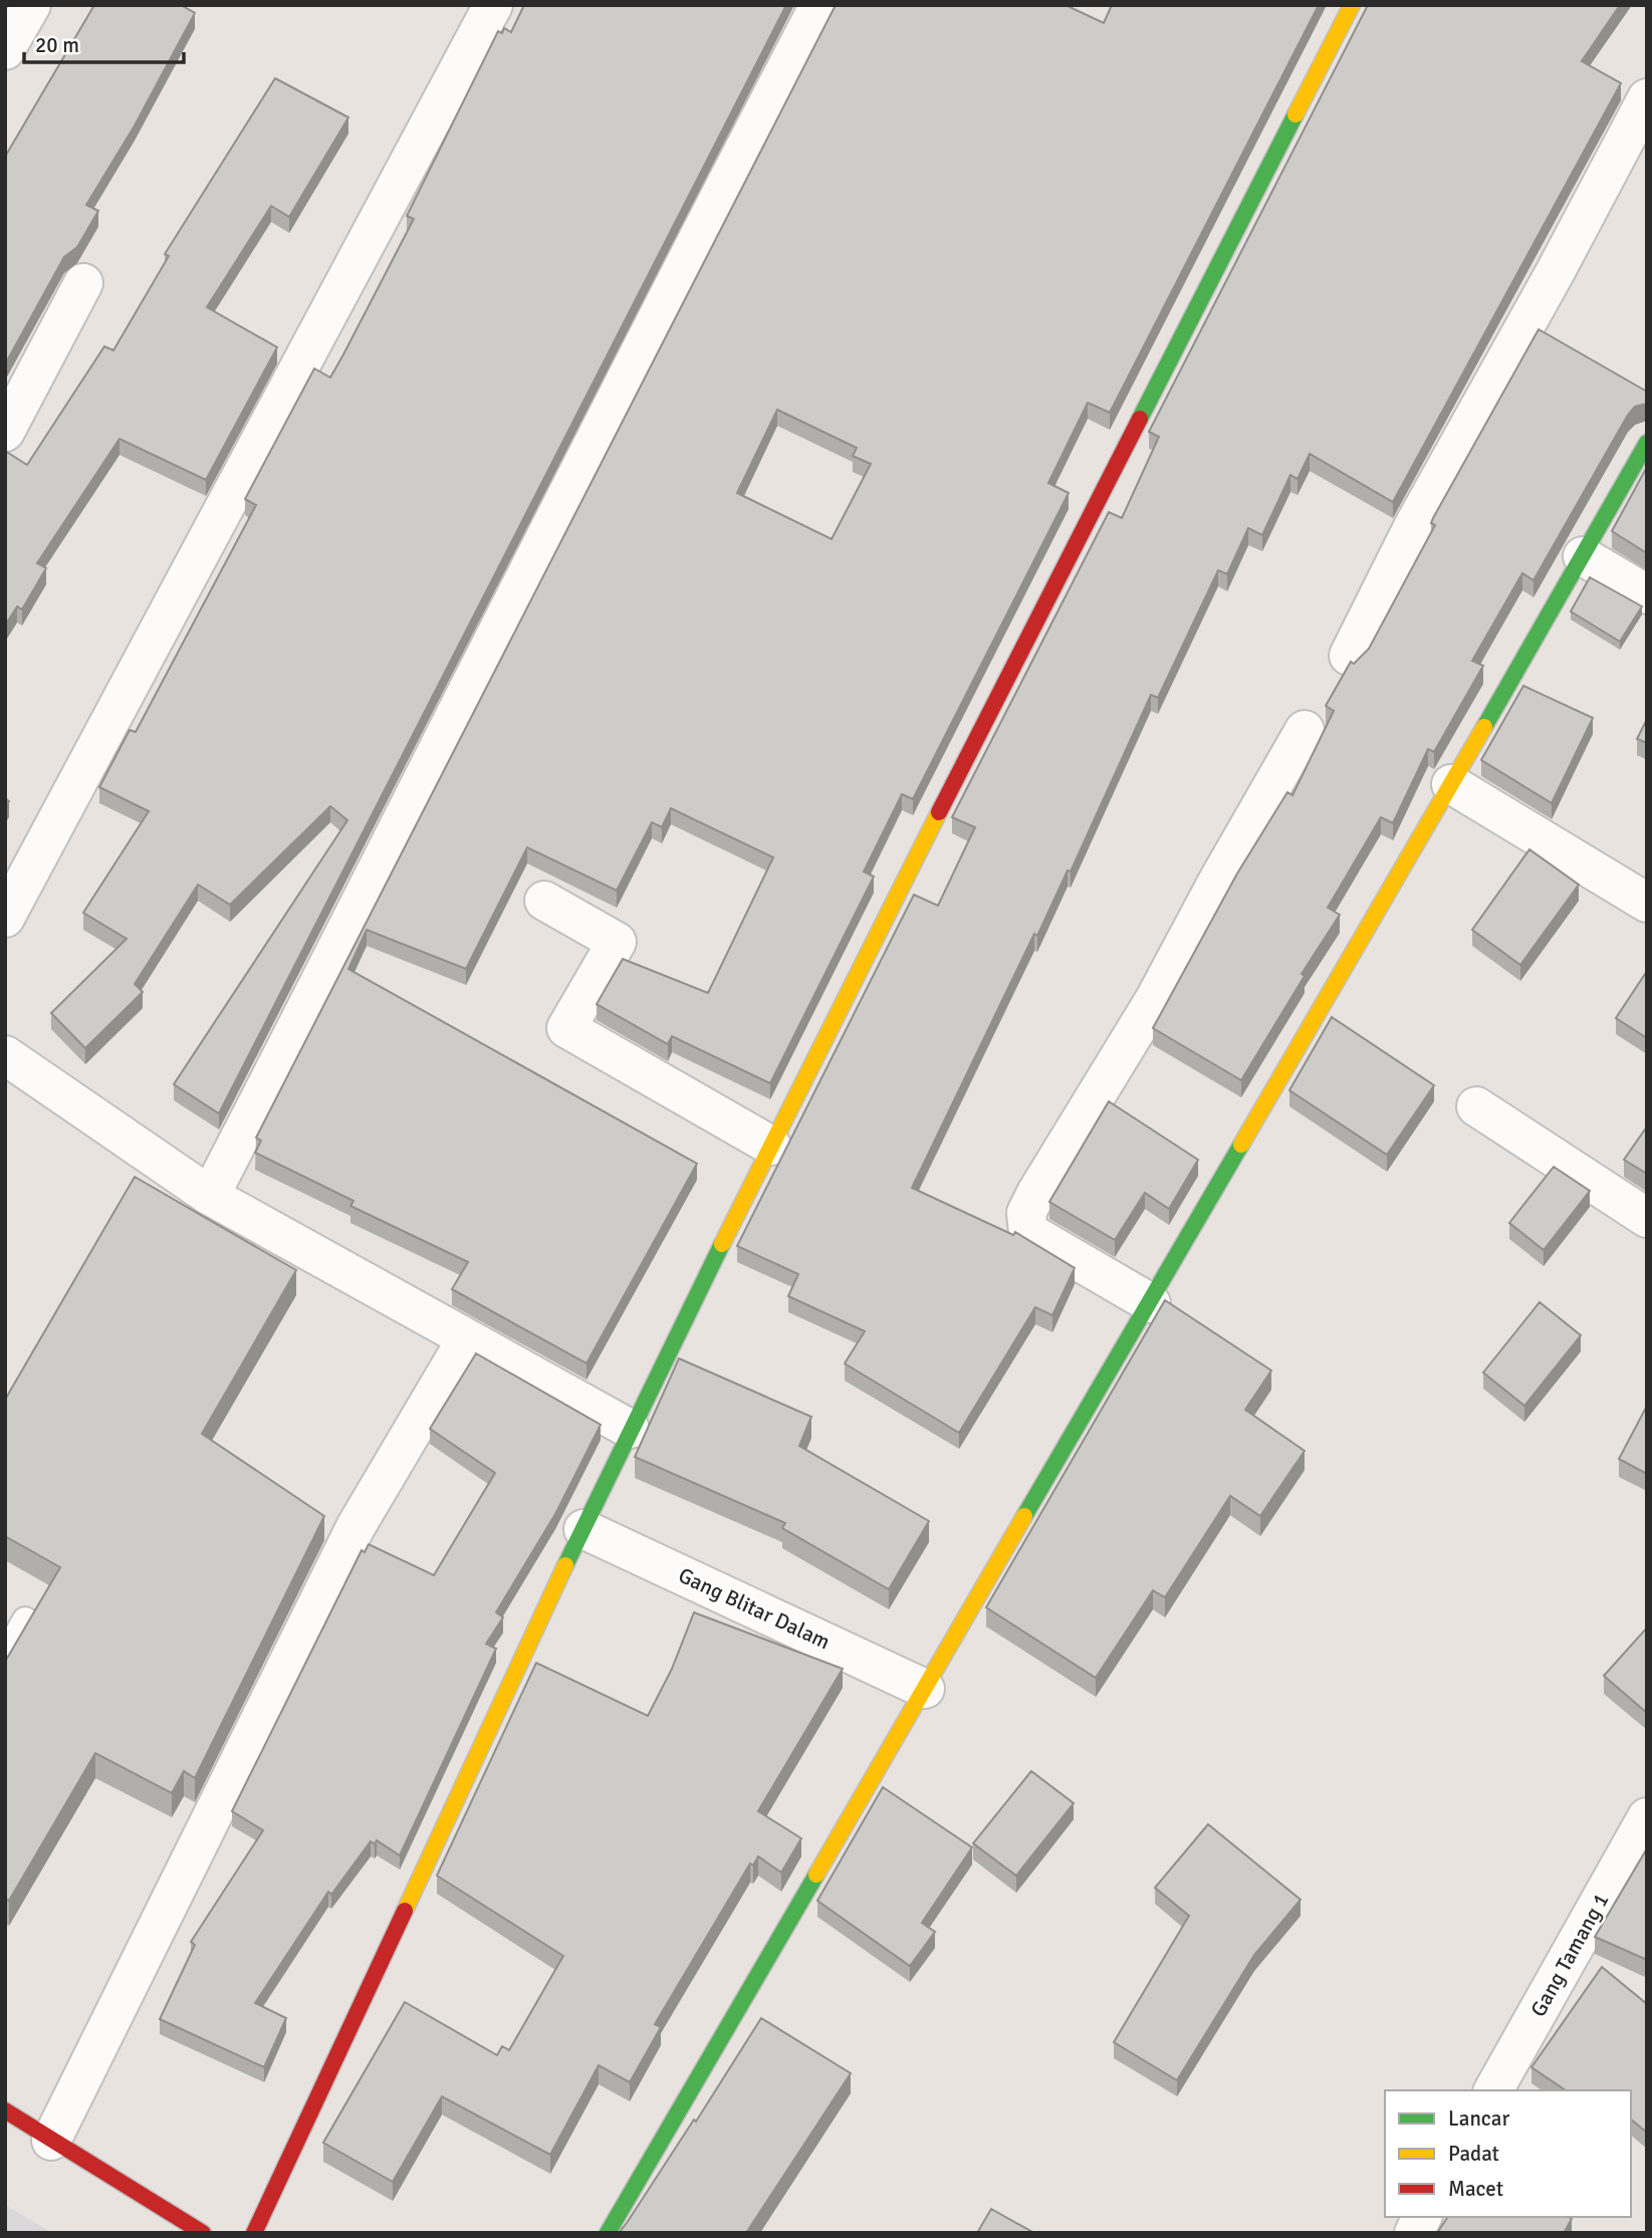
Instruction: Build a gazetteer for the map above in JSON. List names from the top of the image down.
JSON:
{
  "streets": {
    "street": ["Gang Blitar Dalam", "Gang Tamang 1"]
  },
  "legend": ["Lancar", "Padat", "Macet"],
  "scale_bar": "20 m"
}
